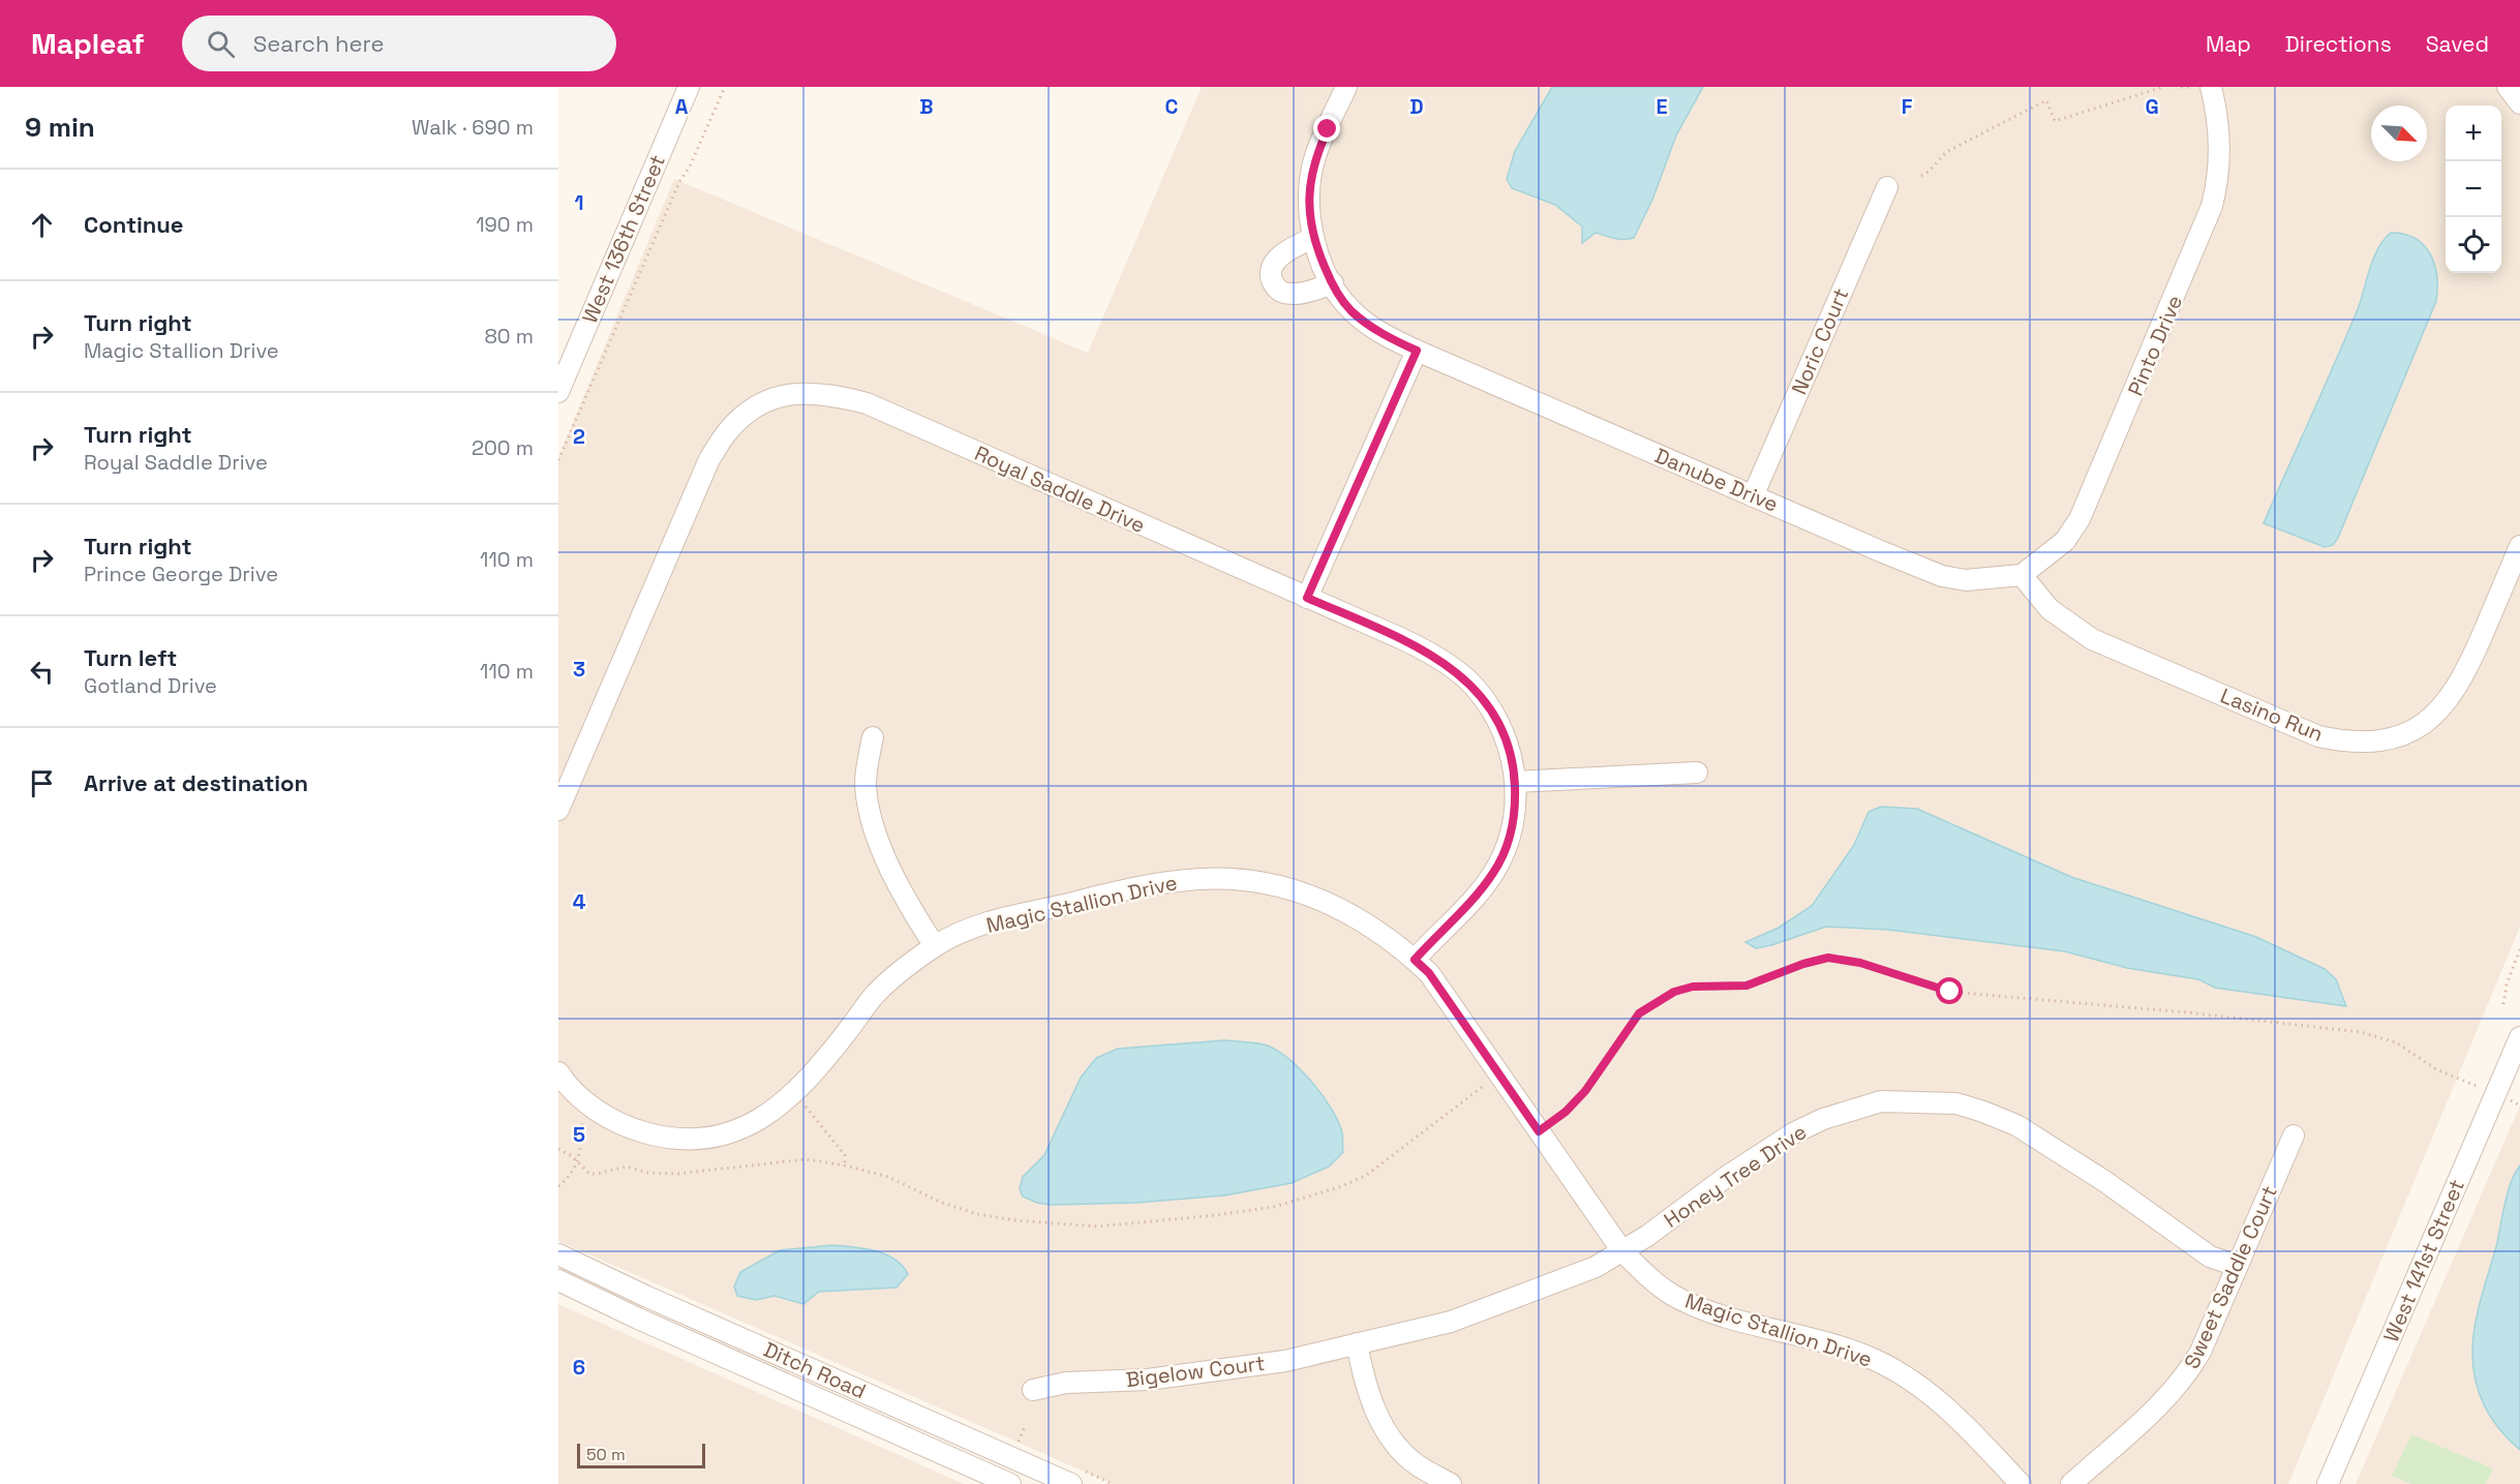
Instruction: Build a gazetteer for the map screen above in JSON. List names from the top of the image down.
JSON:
{
  "streets": {
    "street": [
      "West 136th Street",
      "Noric Court",
      "Pinto Drive",
      "Danube Drive",
      "Royal Saddle Drive",
      "Lasino Run",
      "Magic Stallion Drive",
      "Honey Tree Drive",
      "West 141st Street",
      "Sweet Saddle Court",
      "Ditch Road",
      "Bigelow Court"
    ]
  },
  "crossings": [
    ["Noric Court", "Danube Drive"],
    ["Pinto Drive", "Danube Drive"],
    ["Pinto Drive", "Lasino Run"],
    ["Danube Drive", "Lasino Run"],
    ["Royal Saddle Drive", "Magic Stallion Drive"],
    ["Magic Stallion Drive", "Honey Tree Drive"],
    ["Honey Tree Drive", "Sweet Saddle Court"],
    ["Honey Tree Drive", "Bigelow Court"]
  ],
  "scale_bar": "50 m",
  "north": "bottom right",
  "page": {
    "header": "Mapleaf",
    "search": "Search here",
    "nav": ["Map", "Directions", "Saved"],
    "heading": ["9 min", "Walk · 690 m"],
    "map_buttons": ["+", "−"],
    "list": [
      ["Continue", "190 m"],
      ["Turn right", "Magic Stallion Drive", "80 m"],
      ["Turn right", "Royal Saddle Drive", "200 m"],
      ["Turn right", "Prince George Drive", "110 m"],
      ["Turn left", "Gotland Drive", "110 m"],
      "Arrive at destination"
    ],
    "scale": "50 m"
  },
  "grid": {
    "columns": [
      "A",
      "B",
      "C",
      "D",
      "E",
      "F",
      "G"
    ],
    "rows": [
      "1",
      "2",
      "3",
      "4",
      "5",
      "6"
    ]
  }
}
